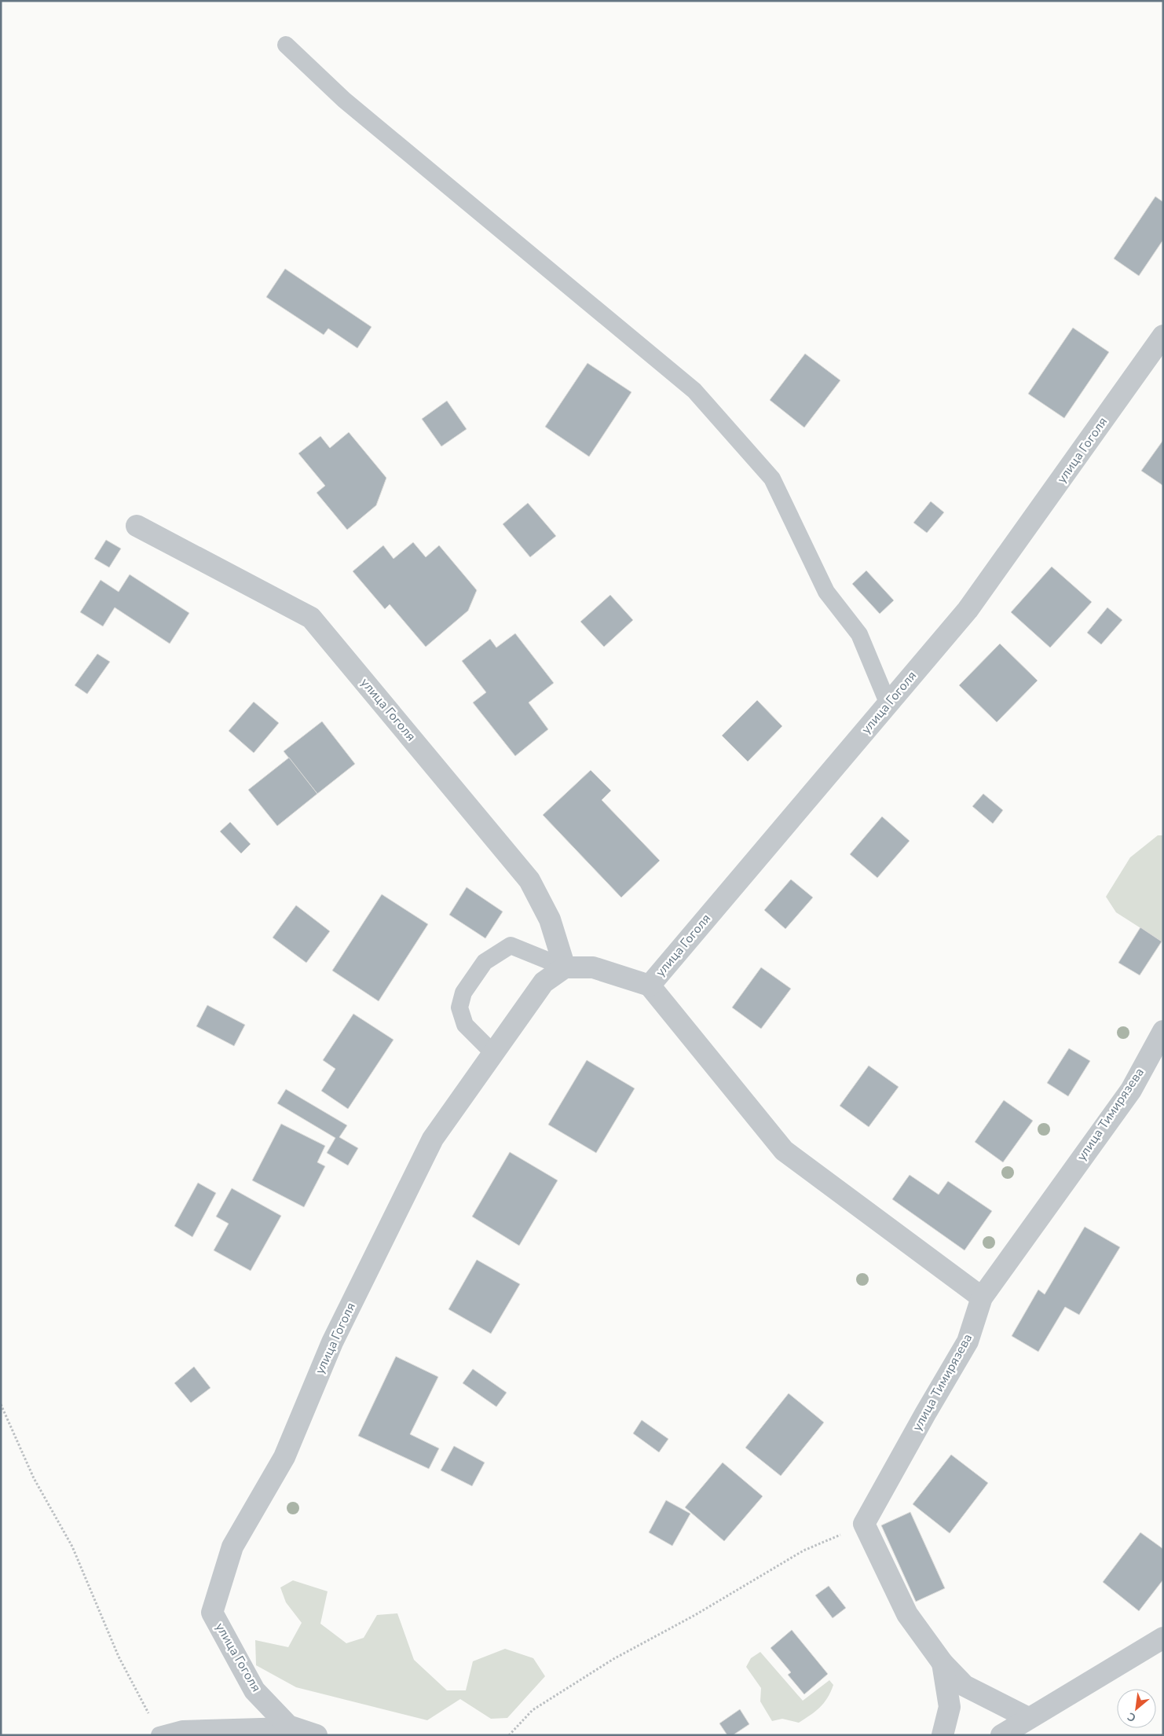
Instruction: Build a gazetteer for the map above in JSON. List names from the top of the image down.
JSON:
{
  "streets": {
    "street": ["улица Гоголя", "улица Тимирязева"]
  },
  "north": "bottom left"
}
